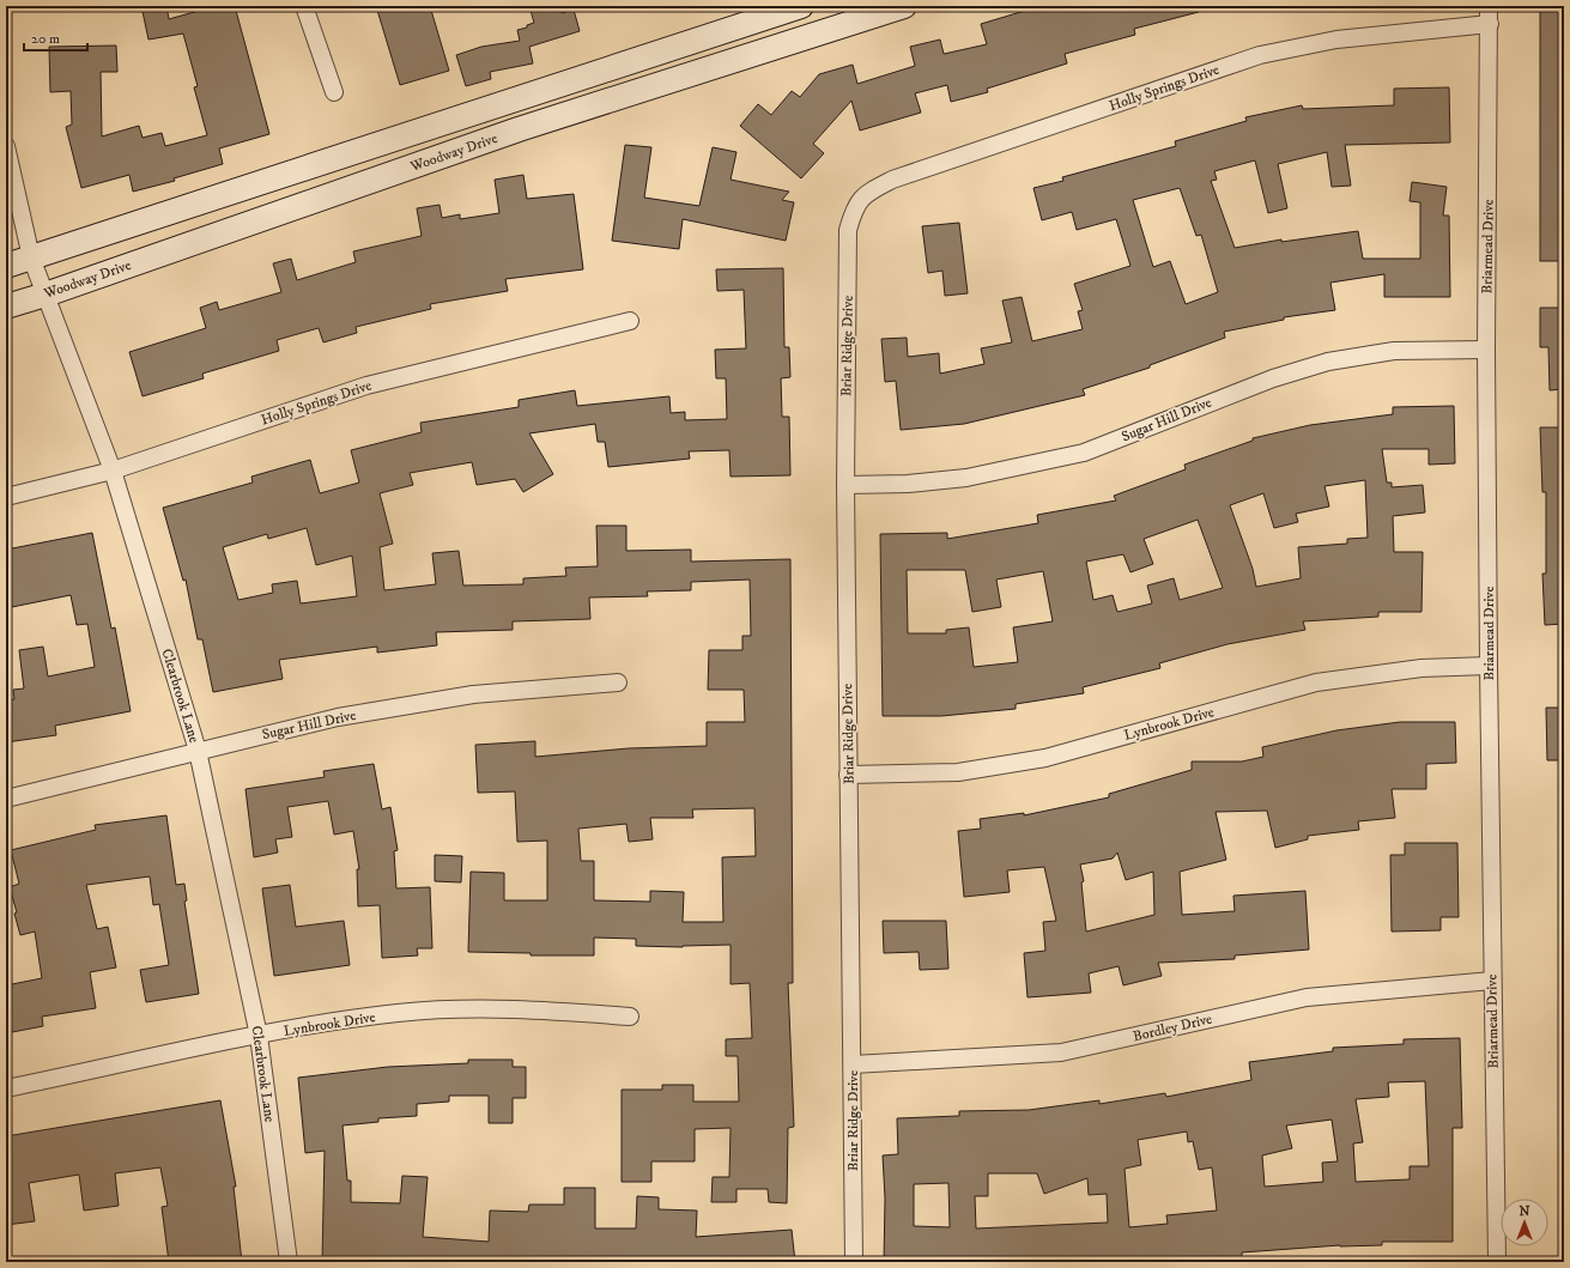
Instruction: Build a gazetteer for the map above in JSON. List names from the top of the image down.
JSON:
{
  "streets": {
    "main road": ["Woodway Drive"],
    "street": [
      "Holly Springs Drive",
      "Briarmead Drive",
      "Briar Ridge Drive",
      "Sugar Hill Drive",
      "Clearbrook Lane",
      "Lynbrook Drive",
      "Bordley Drive"
    ]
  },
  "crossings": [
    ["Holly Springs Drive", "Briarmead Drive"],
    ["Holly Springs Drive", "Briar Ridge Drive"],
    ["Holly Springs Drive", "Clearbrook Lane"],
    ["Woodway Drive", "Clearbrook Lane"],
    ["Briarmead Drive", "Sugar Hill Drive"],
    ["Briarmead Drive", "Lynbrook Drive"],
    ["Briarmead Drive", "Bordley Drive"],
    ["Briar Ridge Drive", "Sugar Hill Drive"],
    ["Briar Ridge Drive", "Lynbrook Drive"],
    ["Briar Ridge Drive", "Bordley Drive"],
    ["Sugar Hill Drive", "Clearbrook Lane"],
    ["Clearbrook Lane", "Lynbrook Drive"]
  ],
  "scale_bar": "20 m",
  "north": "top"
}
